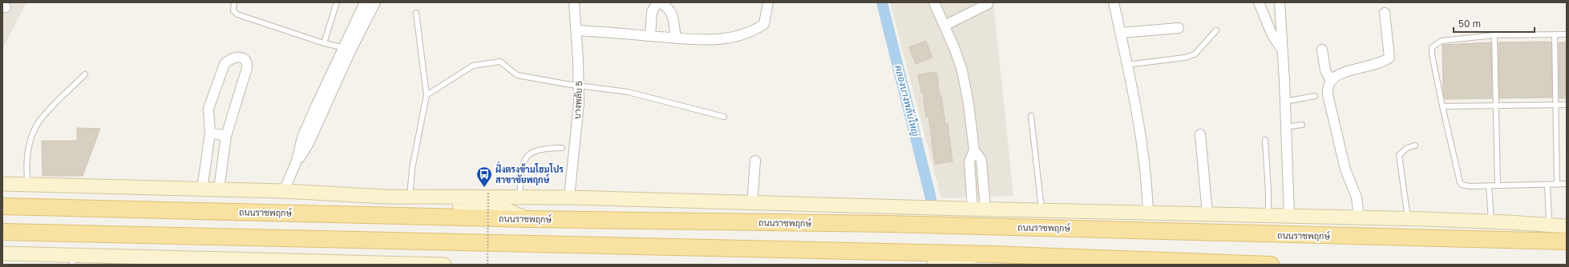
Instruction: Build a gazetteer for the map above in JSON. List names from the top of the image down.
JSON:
{
  "streets": {
    "main road": ["ถนนราชพฤกษ์"],
    "street": ["บางพลับ 5"]
  },
  "crossings": [
    ["บางพลับ 5", "ถนนราชพฤกษ์"]
  ],
  "water": ["คลองบางพลับใหญ่"],
  "places": {
    "bus stop": ["ฝั่งตรงข้ามโฮมโปร สาขาชัยพฤกษ์"]
  },
  "scale_bar": "50 m"
}
